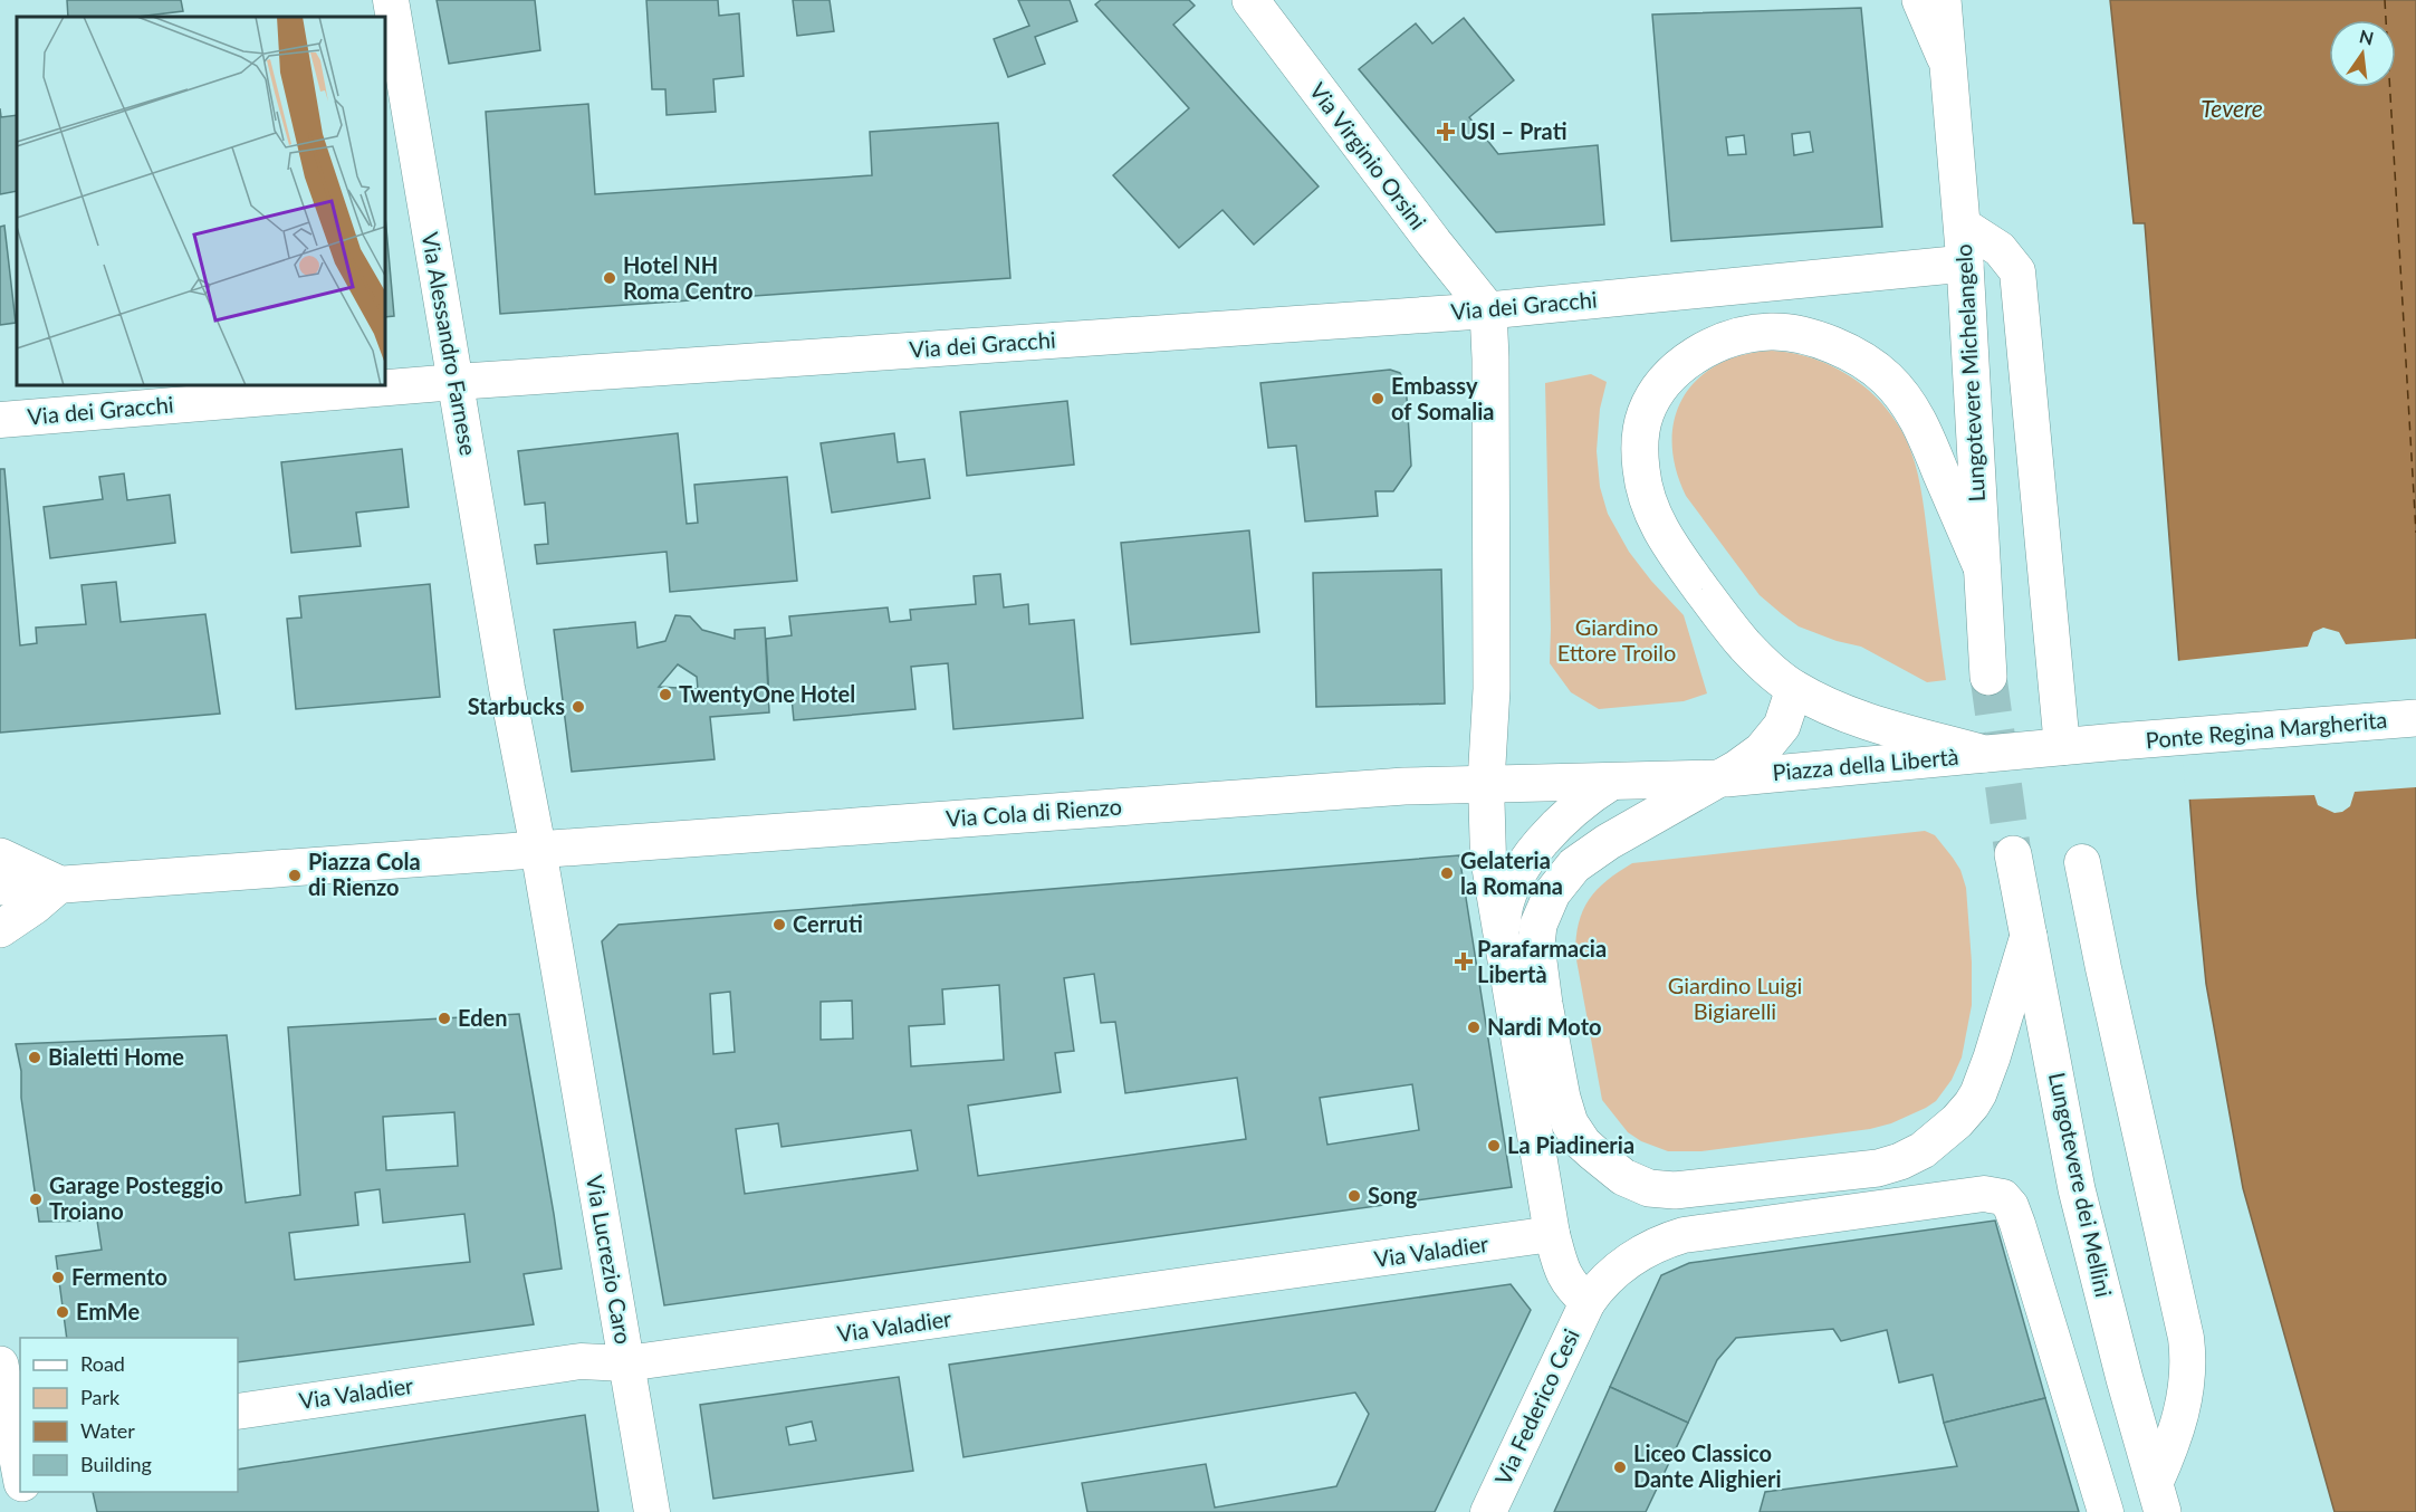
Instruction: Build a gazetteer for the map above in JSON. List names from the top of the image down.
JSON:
{
  "streets": {
    "main road": [
      "Via Virginio Orsini",
      "Via dei Gracchi",
      "Lungotevere Michelangelo",
      "Ponte Regina Margherita",
      "Piazza della Libertà",
      "Via Cola di Rienzo",
      "Lungotevere dei Mellini"
    ],
    "street": [
      "Via Alessandro Farnese",
      "Via Valadier",
      "Via Lucrezio Caro",
      "Via Federico Cesi"
    ]
  },
  "crossings": [
    ["Via Virginio Orsini", "Via dei Gracchi"],
    ["Via dei Gracchi", "Via Alessandro Farnese"],
    ["Via dei Gracchi", "Lungotevere Michelangelo"],
    ["Via Alessandro Farnese", "Via Cola di Rienzo"],
    ["Via Alessandro Farnese", "Via Lucrezio Caro"],
    ["Ponte Regina Margherita", "Piazza della Libertà"],
    ["Piazza della Libertà", "Via Cola di Rienzo"],
    ["Via Cola di Rienzo", "Via Lucrezio Caro"],
    ["Via Valadier", "Via Lucrezio Caro"],
    ["Via Valadier", "Via Federico Cesi"]
  ],
  "water": ["Tevere"],
  "parks": ["Giardino Ettore Troilo", "Giardino Luigi Bigiarelli"],
  "places": {
    "health": ["USI – Prati", "Parafarmacia Libertà"],
    "other": [
      "Hotel NH Roma Centro",
      "Embassy of Somalia",
      "TwentyOne Hotel",
      "Starbucks",
      "Gelateria la Romana",
      "Piazza Cola di Rienzo",
      "Cerruti",
      "Eden",
      "Nardi Moto",
      "Bialetti Home",
      "La Piadineria",
      "Song",
      "Garage Posteggio Troiano",
      "Fermento",
      "EmMe",
      "Liceo Classico Dante Alighieri"
    ]
  },
  "legend": [
    "Road",
    "Park",
    "Water",
    "Building"
  ],
  "north": "top"
}
